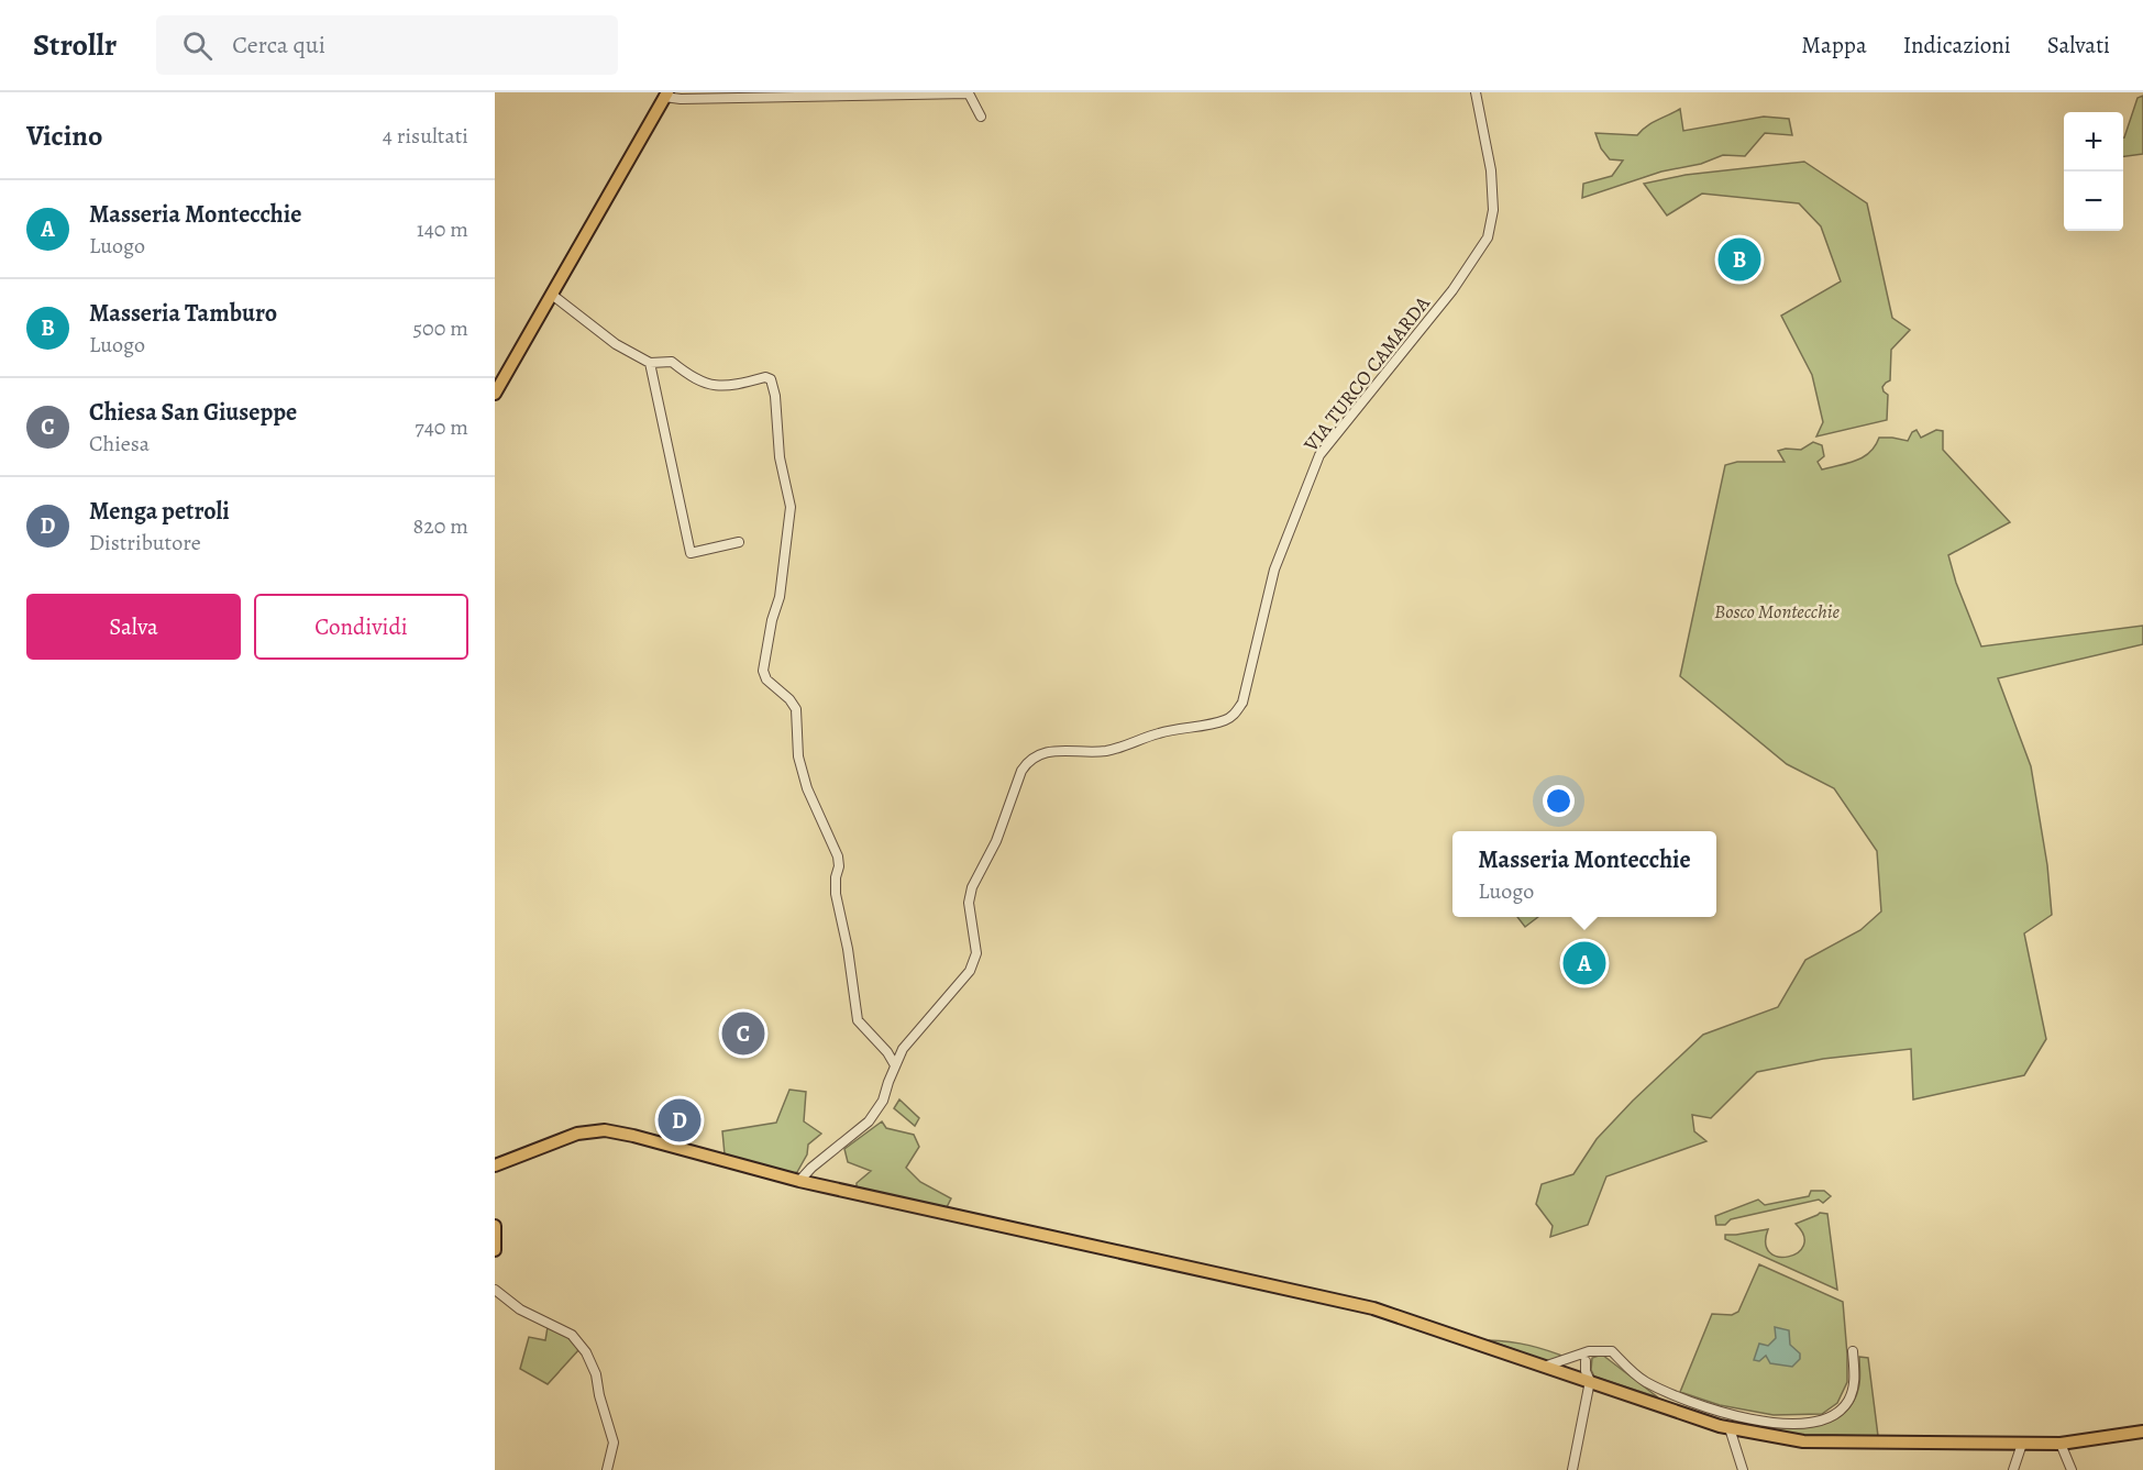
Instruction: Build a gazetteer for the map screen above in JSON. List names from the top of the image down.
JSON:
{
  "streets": {
    "street": ["VIA TURCO CAMARDA"]
  },
  "parks": ["Bosco Montecchie"],
  "page": {
    "header": "Strollr",
    "search": "Cerca qui",
    "nav": ["Mappa", "Indicazioni", "Salvati"],
    "heading": ["Vicino", "4 risultati"],
    "map_buttons": ["+", "−"],
    "list": [
      {
        "mark": "A",
        "name": "Masseria Montecchie",
        "note": "Luogo",
        "value": "140 m"
      },
      {
        "mark": "B",
        "name": "Masseria Tamburo",
        "note": "Luogo",
        "value": "500 m"
      },
      {
        "mark": "C",
        "name": "Chiesa San Giuseppe",
        "note": "Chiesa",
        "value": "740 m"
      },
      {
        "mark": "D",
        "name": "Menga petroli",
        "note": "Distributore",
        "value": "820 m"
      }
    ],
    "pins": [
      "B",
      "A",
      "C",
      "D"
    ],
    "buttons": ["Salva", "Condividi"],
    "popup": ["Masseria Montecchie", "Luogo"]
  }
}
